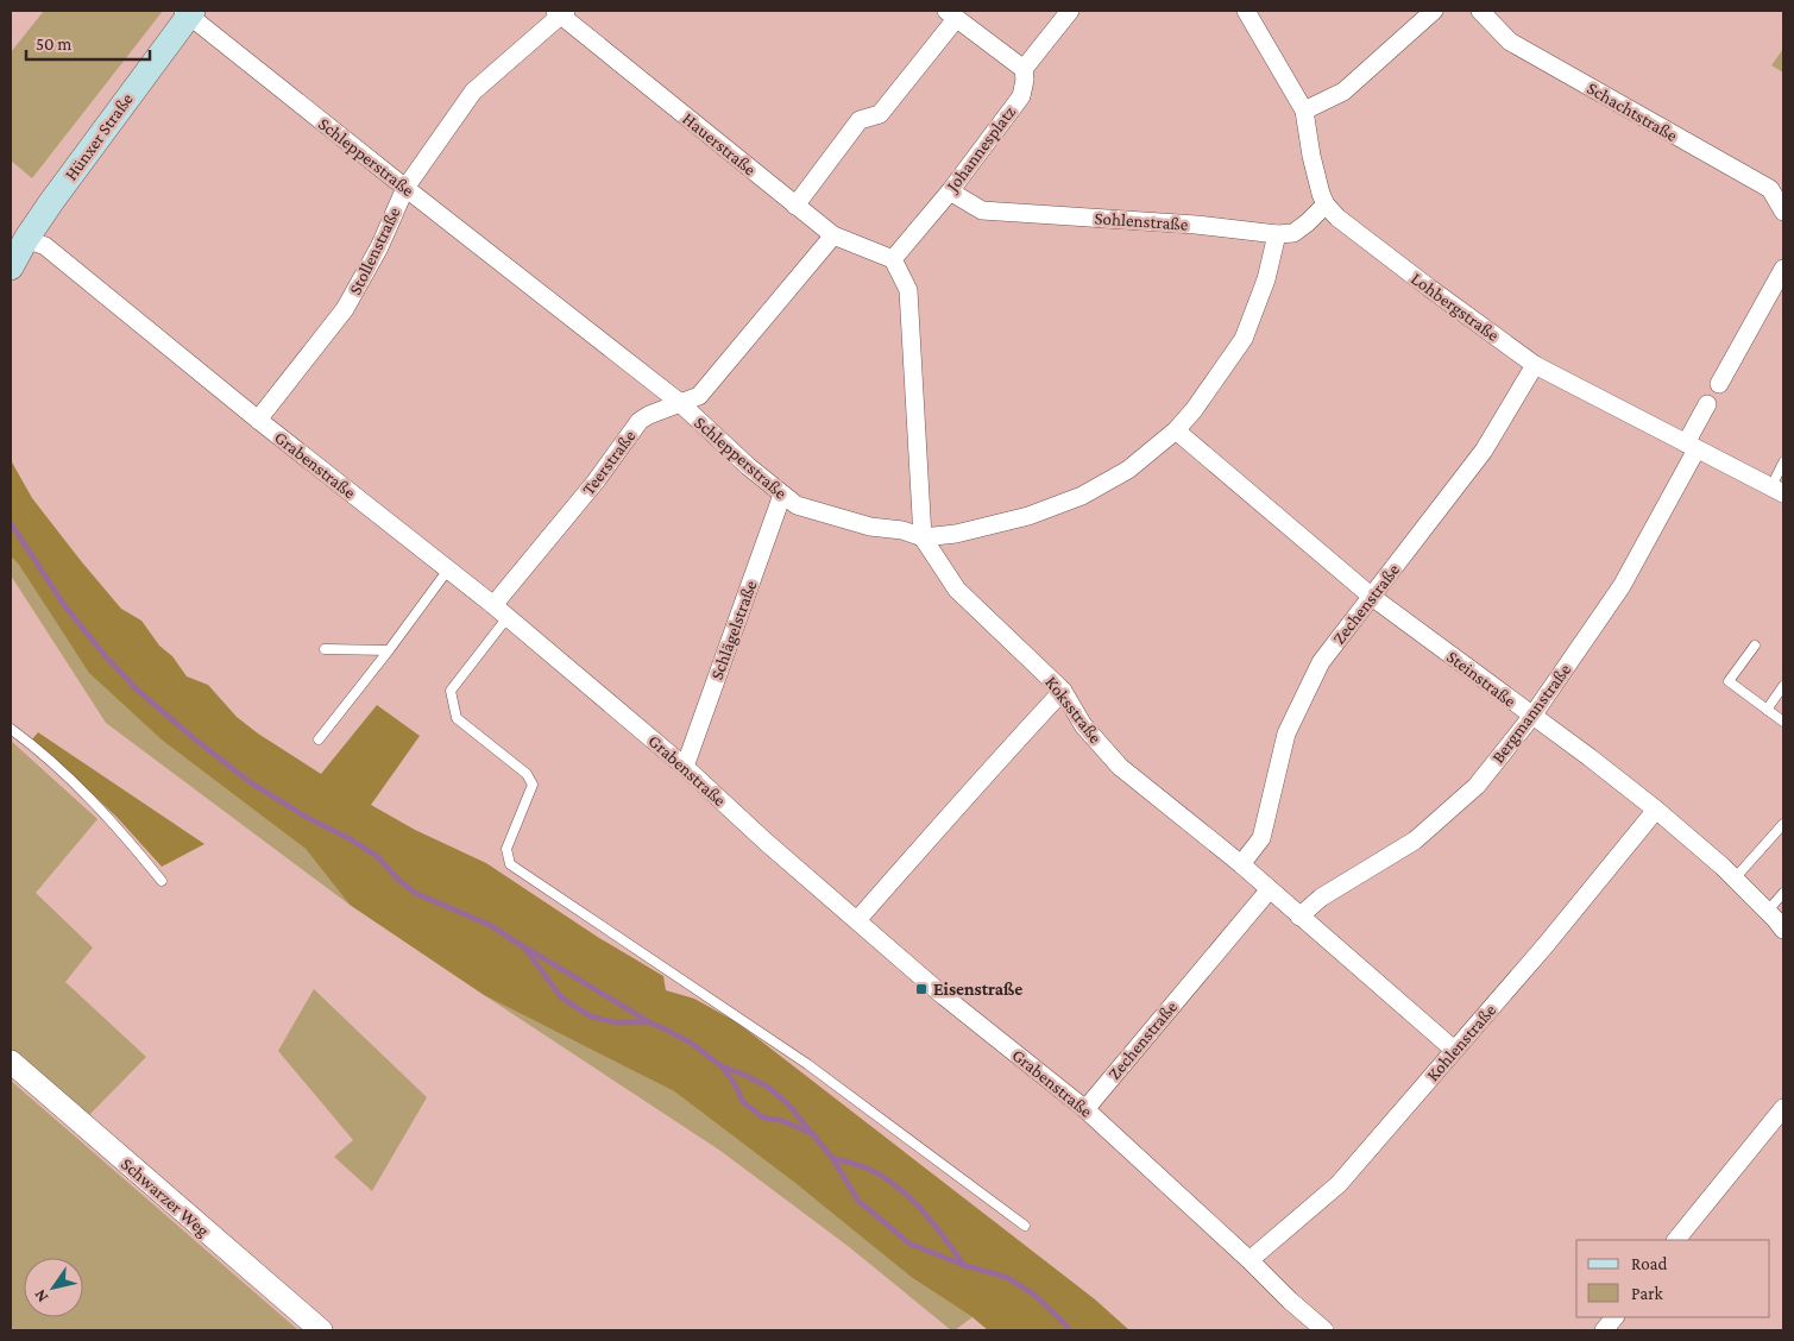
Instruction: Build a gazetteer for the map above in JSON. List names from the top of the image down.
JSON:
{
  "streets": {
    "main road": ["Hünxer Straße"],
    "street": [
      "Schachtstraße",
      "Hauerstraße",
      "Johannesplatz",
      "Schlepperstraße",
      "Sohlenstraße",
      "Stollenstraße",
      "Lohbergstraße",
      "Teerstraße",
      "Grabenstraße",
      "Zechenstraße",
      "Schlägelstraße",
      "Steinstraße",
      "Koksstraße",
      "Bergmannstraße",
      "Kohlenstraße",
      "Schwarzer Weg"
    ]
  },
  "crossings": [
    ["Hünxer Straße", "Schlepperstraße"],
    ["Hünxer Straße", "Grabenstraße"],
    ["Hauerstraße", "Johannesplatz"],
    ["Hauerstraße", "Stollenstraße"],
    ["Hauerstraße", "Teerstraße"],
    ["Johannesplatz", "Sohlenstraße"],
    ["Schlepperstraße", "Sohlenstraße"],
    ["Schlepperstraße", "Stollenstraße"],
    ["Schlepperstraße", "Teerstraße"],
    ["Schlepperstraße", "Schlägelstraße"],
    ["Schlepperstraße", "Steinstraße"],
    ["Schlepperstraße", "Koksstraße"],
    ["Sohlenstraße", "Lohbergstraße"],
    ["Stollenstraße", "Grabenstraße"],
    ["Lohbergstraße", "Zechenstraße"],
    ["Lohbergstraße", "Bergmannstraße"],
    ["Teerstraße", "Grabenstraße"],
    ["Grabenstraße", "Zechenstraße"],
    ["Grabenstraße", "Schlägelstraße"],
    ["Grabenstraße", "Kohlenstraße"],
    ["Zechenstraße", "Steinstraße"],
    ["Zechenstraße", "Koksstraße"],
    ["Steinstraße", "Bergmannstraße"],
    ["Steinstraße", "Kohlenstraße"],
    ["Koksstraße", "Bergmannstraße"],
    ["Koksstraße", "Kohlenstraße"]
  ],
  "places": {
    "transit": ["Eisenstraße"]
  },
  "legend": ["Road", "Park"],
  "scale_bar": "50 m",
  "north": "bottom left"
}
